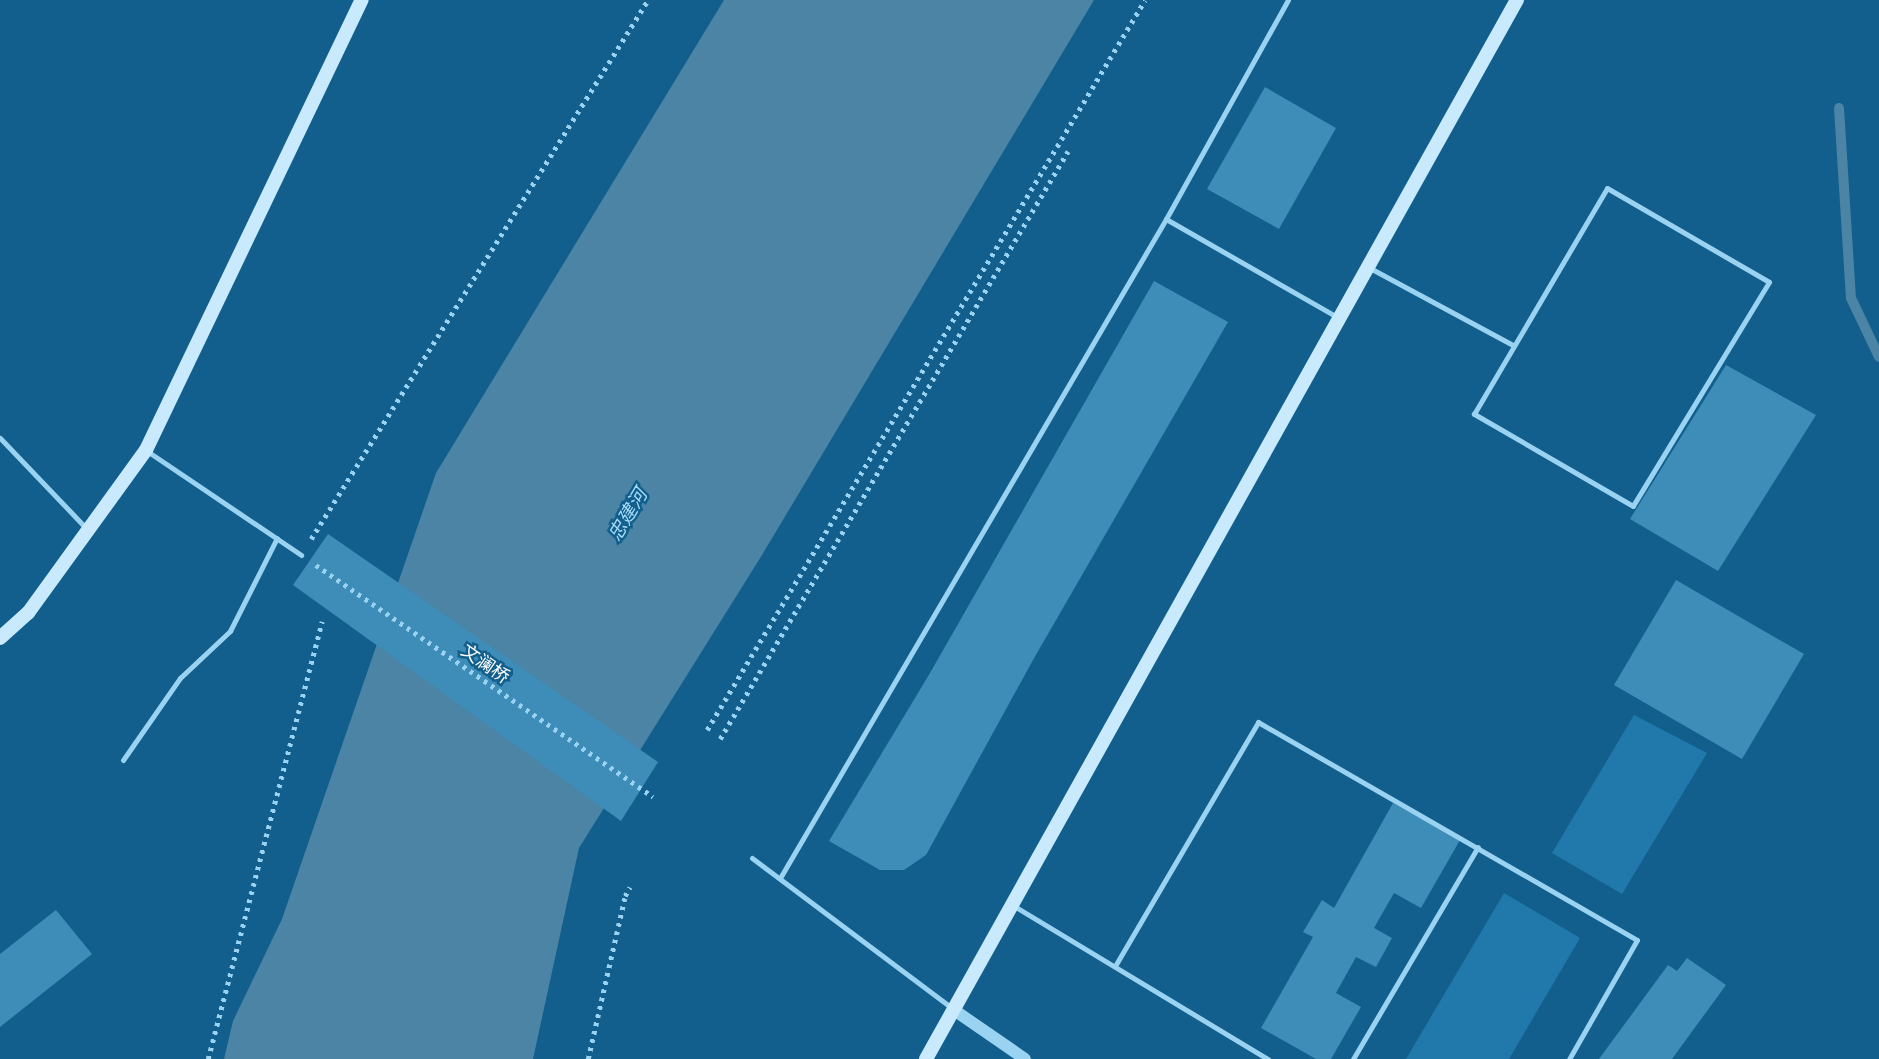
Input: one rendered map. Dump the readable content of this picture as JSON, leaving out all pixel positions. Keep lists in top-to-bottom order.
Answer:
{
  "streets": {
    "path": ["文澜桥"]
  },
  "water": ["忠建河"]
}
